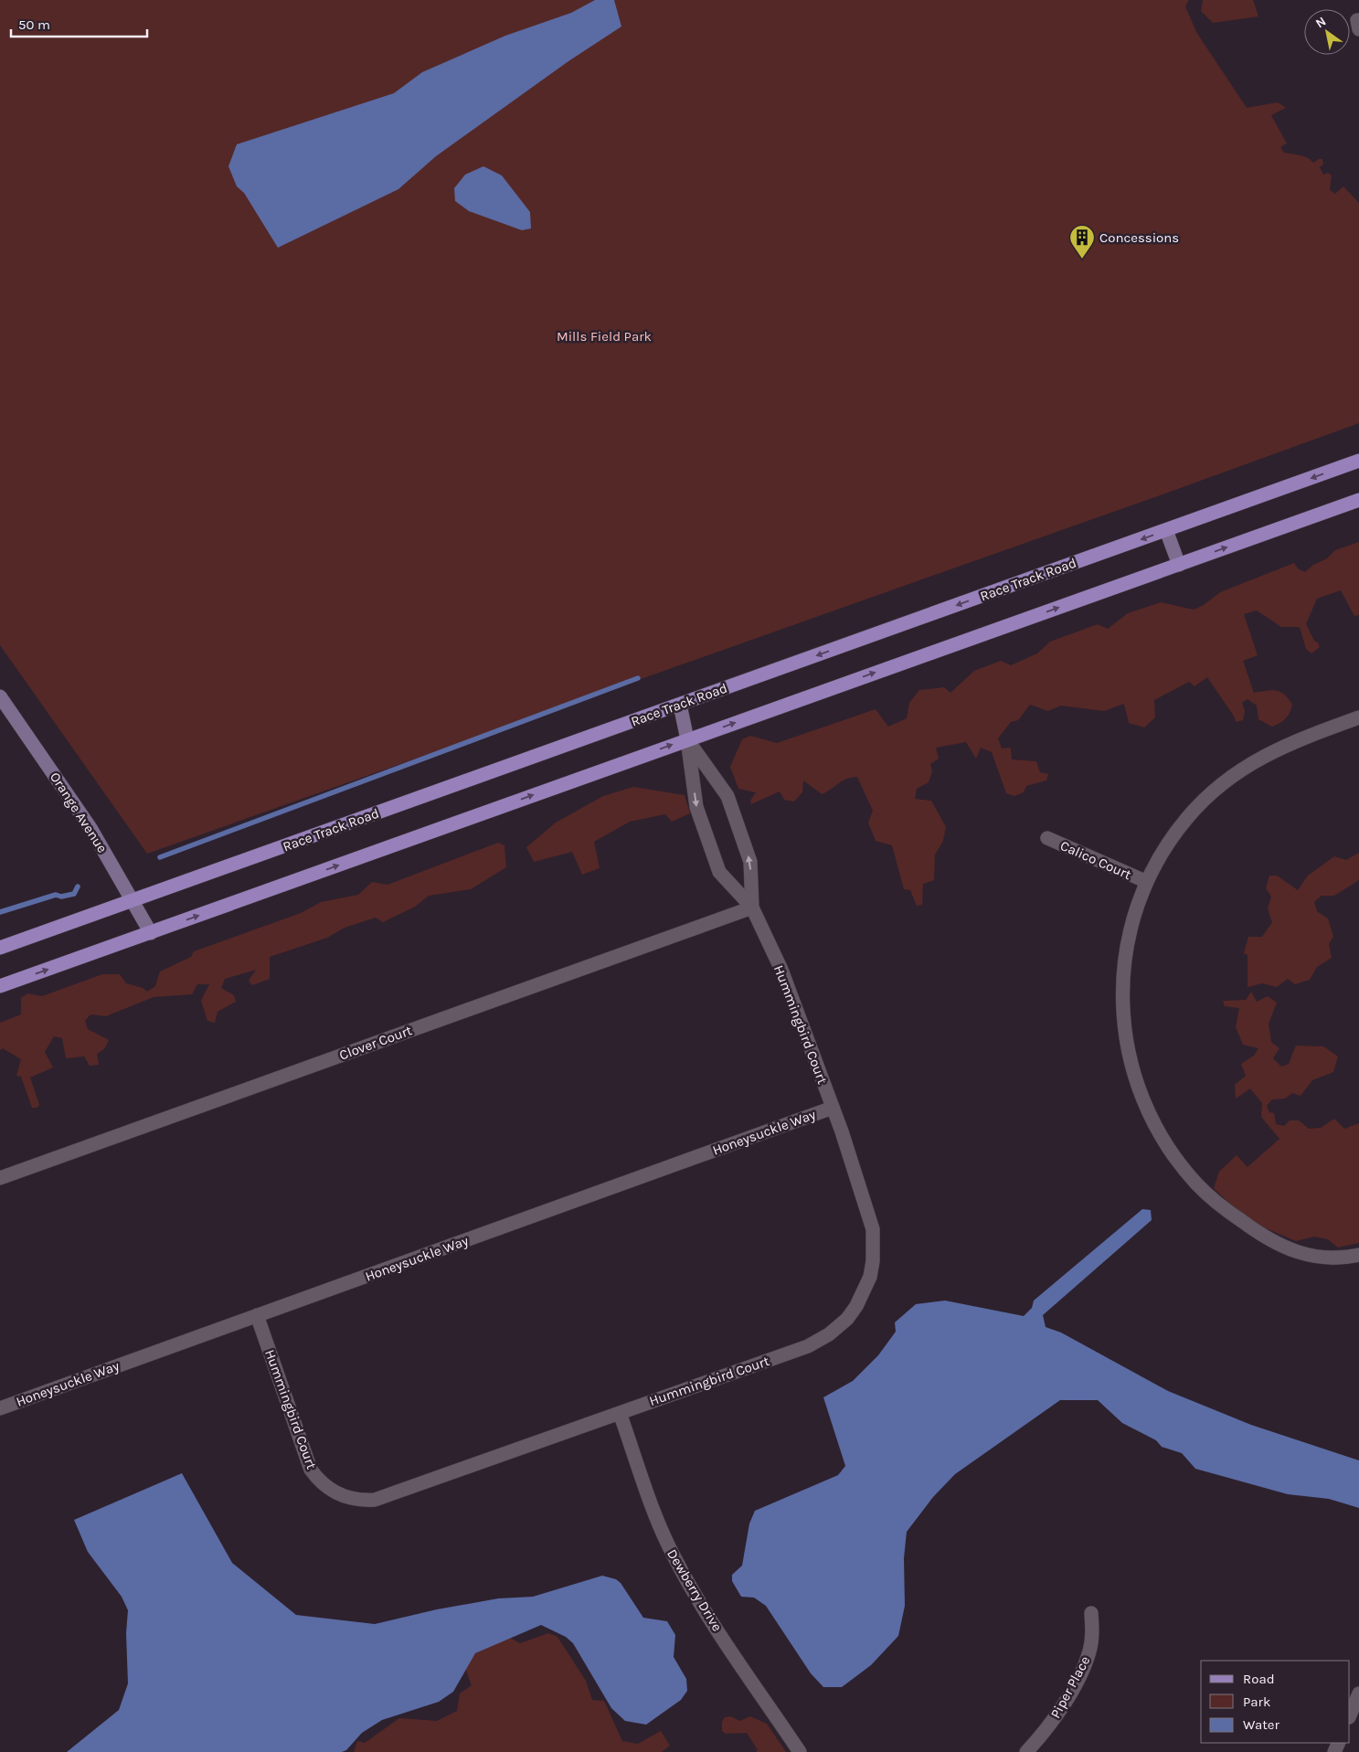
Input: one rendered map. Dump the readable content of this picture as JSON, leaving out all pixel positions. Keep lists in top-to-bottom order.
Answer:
{
  "streets": {
    "main road": ["Race Track Road"],
    "street": [
      "Orange Avenue",
      "Calico Court",
      "Hummingbird Court",
      "Clover Court",
      "Honeysuckle Way",
      "Dewberry Drive",
      "Piper Place"
    ]
  },
  "crossings": [
    ["Race Track Road", "Orange Avenue"],
    ["Hummingbird Court", "Clover Court"],
    ["Hummingbird Court", "Honeysuckle Way"],
    ["Hummingbird Court", "Dewberry Drive"]
  ],
  "parks": ["Mills Field Park"],
  "places": {
    "building": ["Concessions"]
  },
  "legend": ["Road", "Park", "Water"],
  "scale_bar": "50 m",
  "north": "top left"
}
